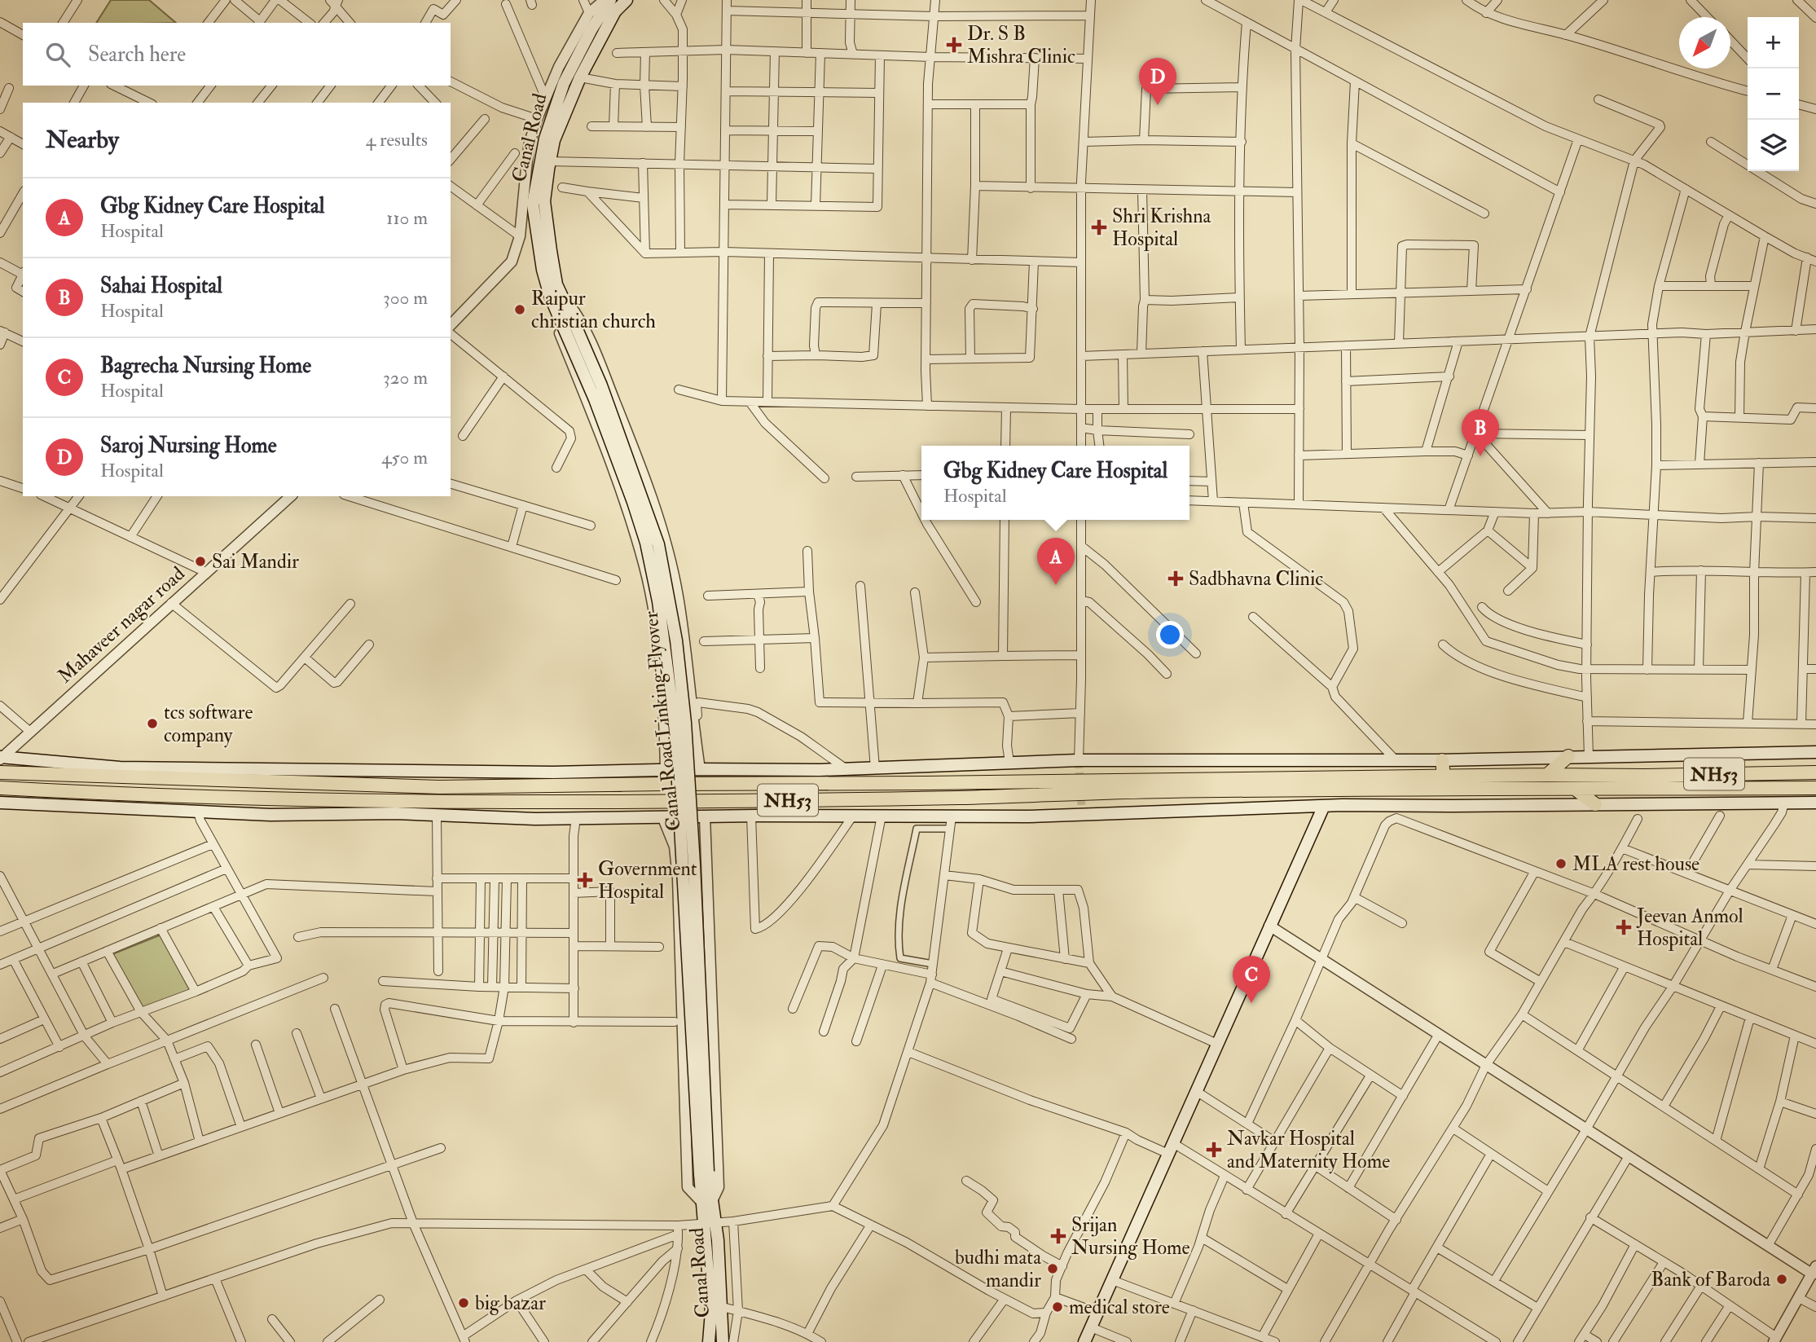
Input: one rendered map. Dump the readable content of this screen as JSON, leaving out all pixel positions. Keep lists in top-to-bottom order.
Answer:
{
  "streets": {
    "highway": ["NH53"],
    "main road": ["Canal Road", "Canal Road Linking Flyover"],
    "street": ["Mahaveer nagar road"]
  },
  "crossings": [
    ["Canal Road", "Canal Road Linking Flyover"]
  ],
  "places": {
    "health": [
      "Dr. S B Mishra Clinic",
      "Shri Krishna Hospital",
      "Sadbhavna Clinic",
      "Government Hospital",
      "Jeevan Anmol Hospital",
      "Navkar Hospital and Maternity Home",
      "Srijan Nursing Home"
    ],
    "other": [
      "Raipur christian church",
      "Sai Mandir",
      "tcs software company",
      "MLA rest house",
      "budhi mata mandir",
      "Bank of Baroda",
      "big bazar",
      "medical store"
    ]
  },
  "north": "bottom left",
  "page": {
    "map_buttons": ["+", "−"],
    "search": "Search here",
    "pins": [
      "D",
      "B",
      "A",
      "C"
    ],
    "heading": ["Nearby", "4 results"],
    "list": [
      {
        "mark": "A",
        "name": "Gbg Kidney Care Hospital",
        "note": "Hospital",
        "value": "110 m"
      },
      {
        "mark": "B",
        "name": "Sahai Hospital",
        "note": "Hospital",
        "value": "300 m"
      },
      {
        "mark": "C",
        "name": "Bagrecha Nursing Home",
        "note": "Hospital",
        "value": "320 m"
      },
      {
        "mark": "D",
        "name": "Saroj Nursing Home",
        "note": "Hospital",
        "value": "450 m"
      }
    ],
    "popup": ["Gbg Kidney Care Hospital", "Hospital"]
  }
}
